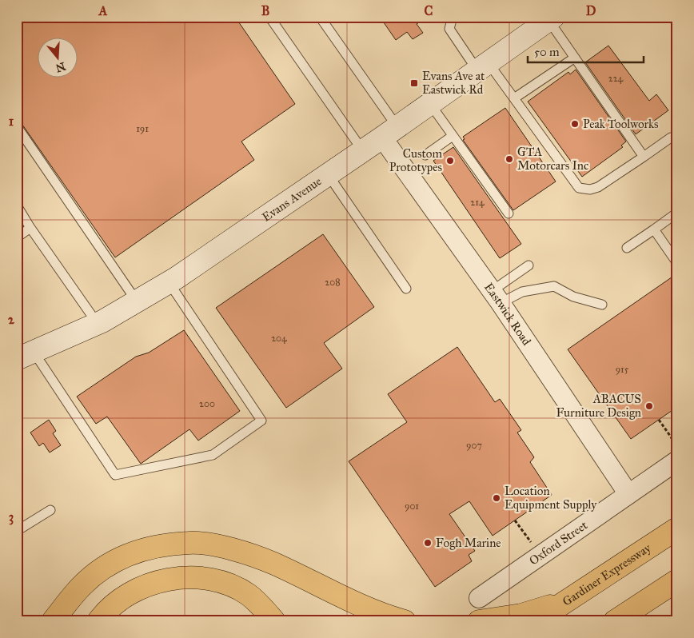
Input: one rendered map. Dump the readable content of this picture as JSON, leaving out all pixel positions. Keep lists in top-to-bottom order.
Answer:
{
  "streets": {
    "highway": ["Gardiner Expressway"],
    "main road": ["Evans Avenue"],
    "street": ["Eastwick Road", "Oxford Street"]
  },
  "crossings": [
    ["Evans Avenue", "Eastwick Road"],
    ["Eastwick Road", "Oxford Street"]
  ],
  "places": {
    "transit": ["Evans Ave at Eastwick Rd"],
    "other": [
      "Peak Toolworks",
      "GTA Motorcars Inc",
      "Custom Prototypes",
      "ABACUS Furniture Design",
      "Location Equipment Supply",
      "Fogh Marine"
    ]
  },
  "house_numbers": [
    "224",
    "191",
    "214",
    "208",
    "204",
    "915",
    "200",
    "907",
    "901"
  ],
  "scale_bar": "50 m",
  "north": "bottom",
  "grid": {
    "columns": [
      "A",
      "B",
      "C",
      "D"
    ],
    "rows": ["1", "2", "3"]
  }
}
